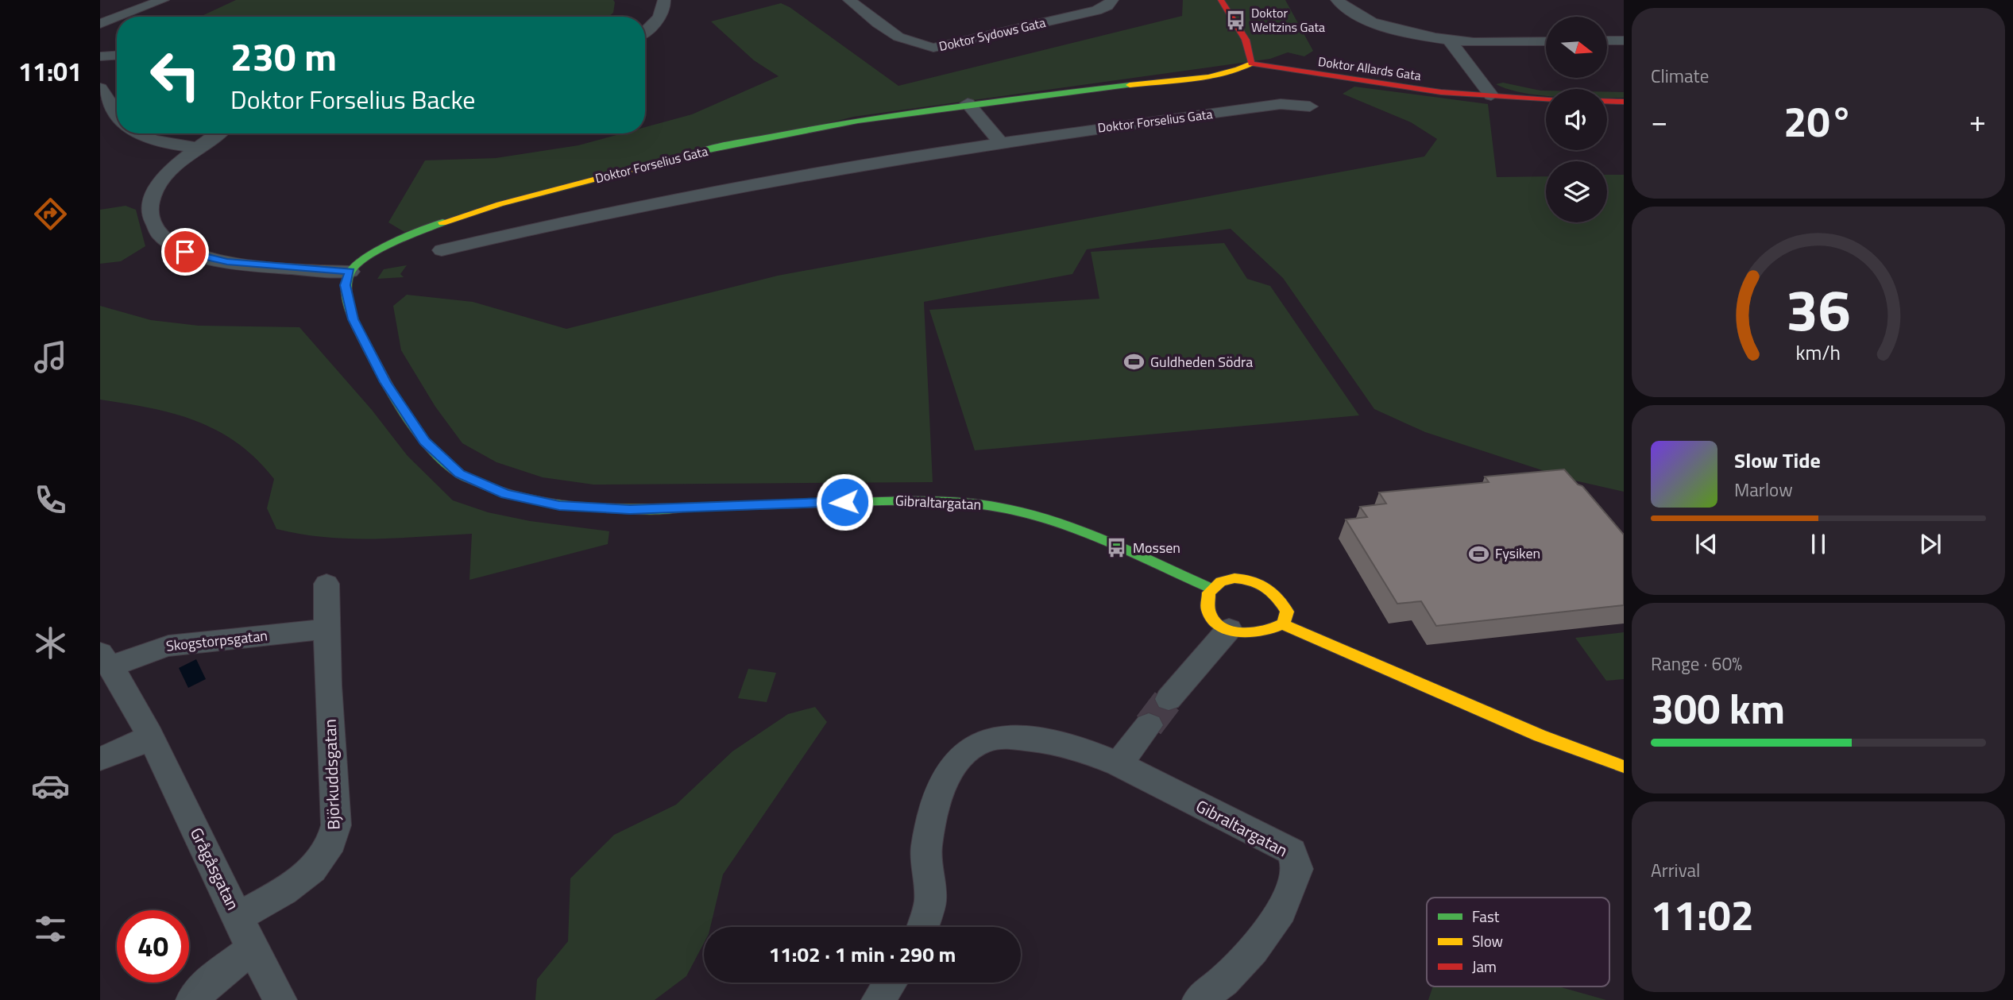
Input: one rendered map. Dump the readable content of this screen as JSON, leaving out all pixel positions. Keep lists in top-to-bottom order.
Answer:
{
  "streets": {
    "street": [
      "Doktor Sydows Gata",
      "Doktor Allards Gata",
      "Doktor Forselius Gata",
      "Gibraltargatan",
      "Skogstorpsgatan",
      "Björkuddsgatan",
      "Grågåsgatan"
    ]
  },
  "crossings": [
    ["Doktor Allards Gata", "Doktor Forselius Gata"],
    ["Doktor Forselius Gata", "Gibraltargatan"],
    ["Skogstorpsgatan", "Björkuddsgatan"],
    ["Skogstorpsgatan", "Grågåsgatan"],
    ["Björkuddsgatan", "Grågåsgatan"]
  ],
  "places": {
    "bus stop": ["Doktor Weltzins Gata", "Mossen"],
    "sports": ["Guldheden Södra", "Fysiken"]
  },
  "legend": ["Fast", "Slow", "Jam"],
  "north": "right",
  "page": {
    "tabs": "11:01",
    "tile": [
      "Climate",
      ["Range · 60%", "300 km"],
      ["Arrival", "11:02"]
    ],
    "turn": ["230 m", "Doktor Forselius Backe"],
    "heat": ["−", "20°", "+"],
    "song": ["Slow Tide", "Marlow"],
    "limit": "40",
    "trip": "11:02 · 1 min · 290 m",
    "gauge": ["36", "km/h"]
  }
}
